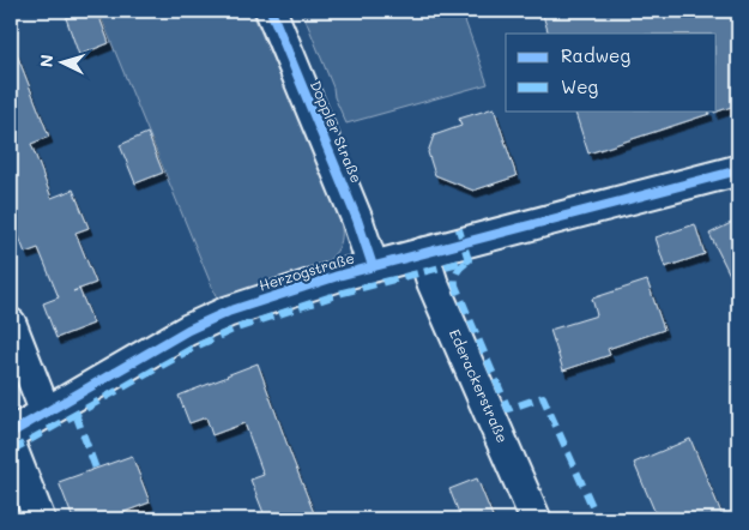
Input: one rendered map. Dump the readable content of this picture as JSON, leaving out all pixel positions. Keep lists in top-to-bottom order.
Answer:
{
  "streets": {
    "street": ["Doppler Straße", "Herzogstraße", "Ederackerstraße"]
  },
  "crossings": [
    ["Doppler Straße", "Herzogstraße"],
    ["Herzogstraße", "Ederackerstraße"]
  ],
  "legend": ["Radweg", "Weg"],
  "north": "left"
}
